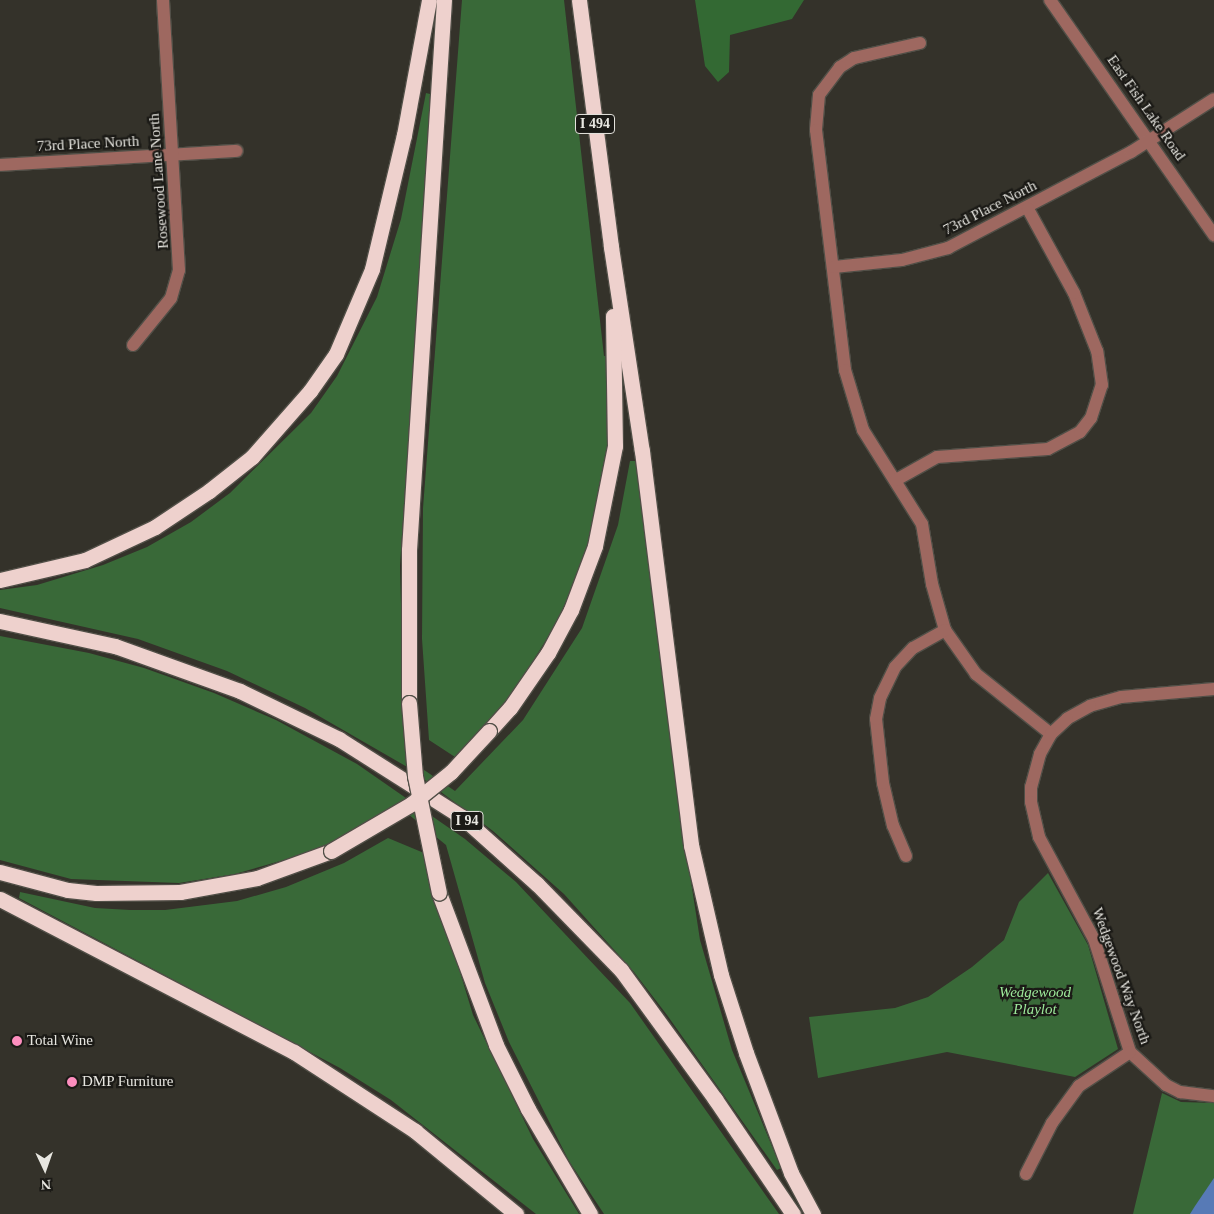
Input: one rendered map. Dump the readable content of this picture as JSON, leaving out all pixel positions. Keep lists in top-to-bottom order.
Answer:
{
  "streets": {
    "highway": ["I 494", "I 94"],
    "street": [
      "East Fish Lake Road",
      "73rd Place North",
      "Rosewood Lane North",
      "Wedgewood Way North"
    ]
  },
  "crossings": [
    ["East Fish Lake Road", "73rd Place North"],
    ["73rd Place North", "Rosewood Lane North"]
  ],
  "parks": ["Wedgewood Playlot"],
  "places": ["Total Wine", "DMP Furniture"],
  "north": "bottom"
}
